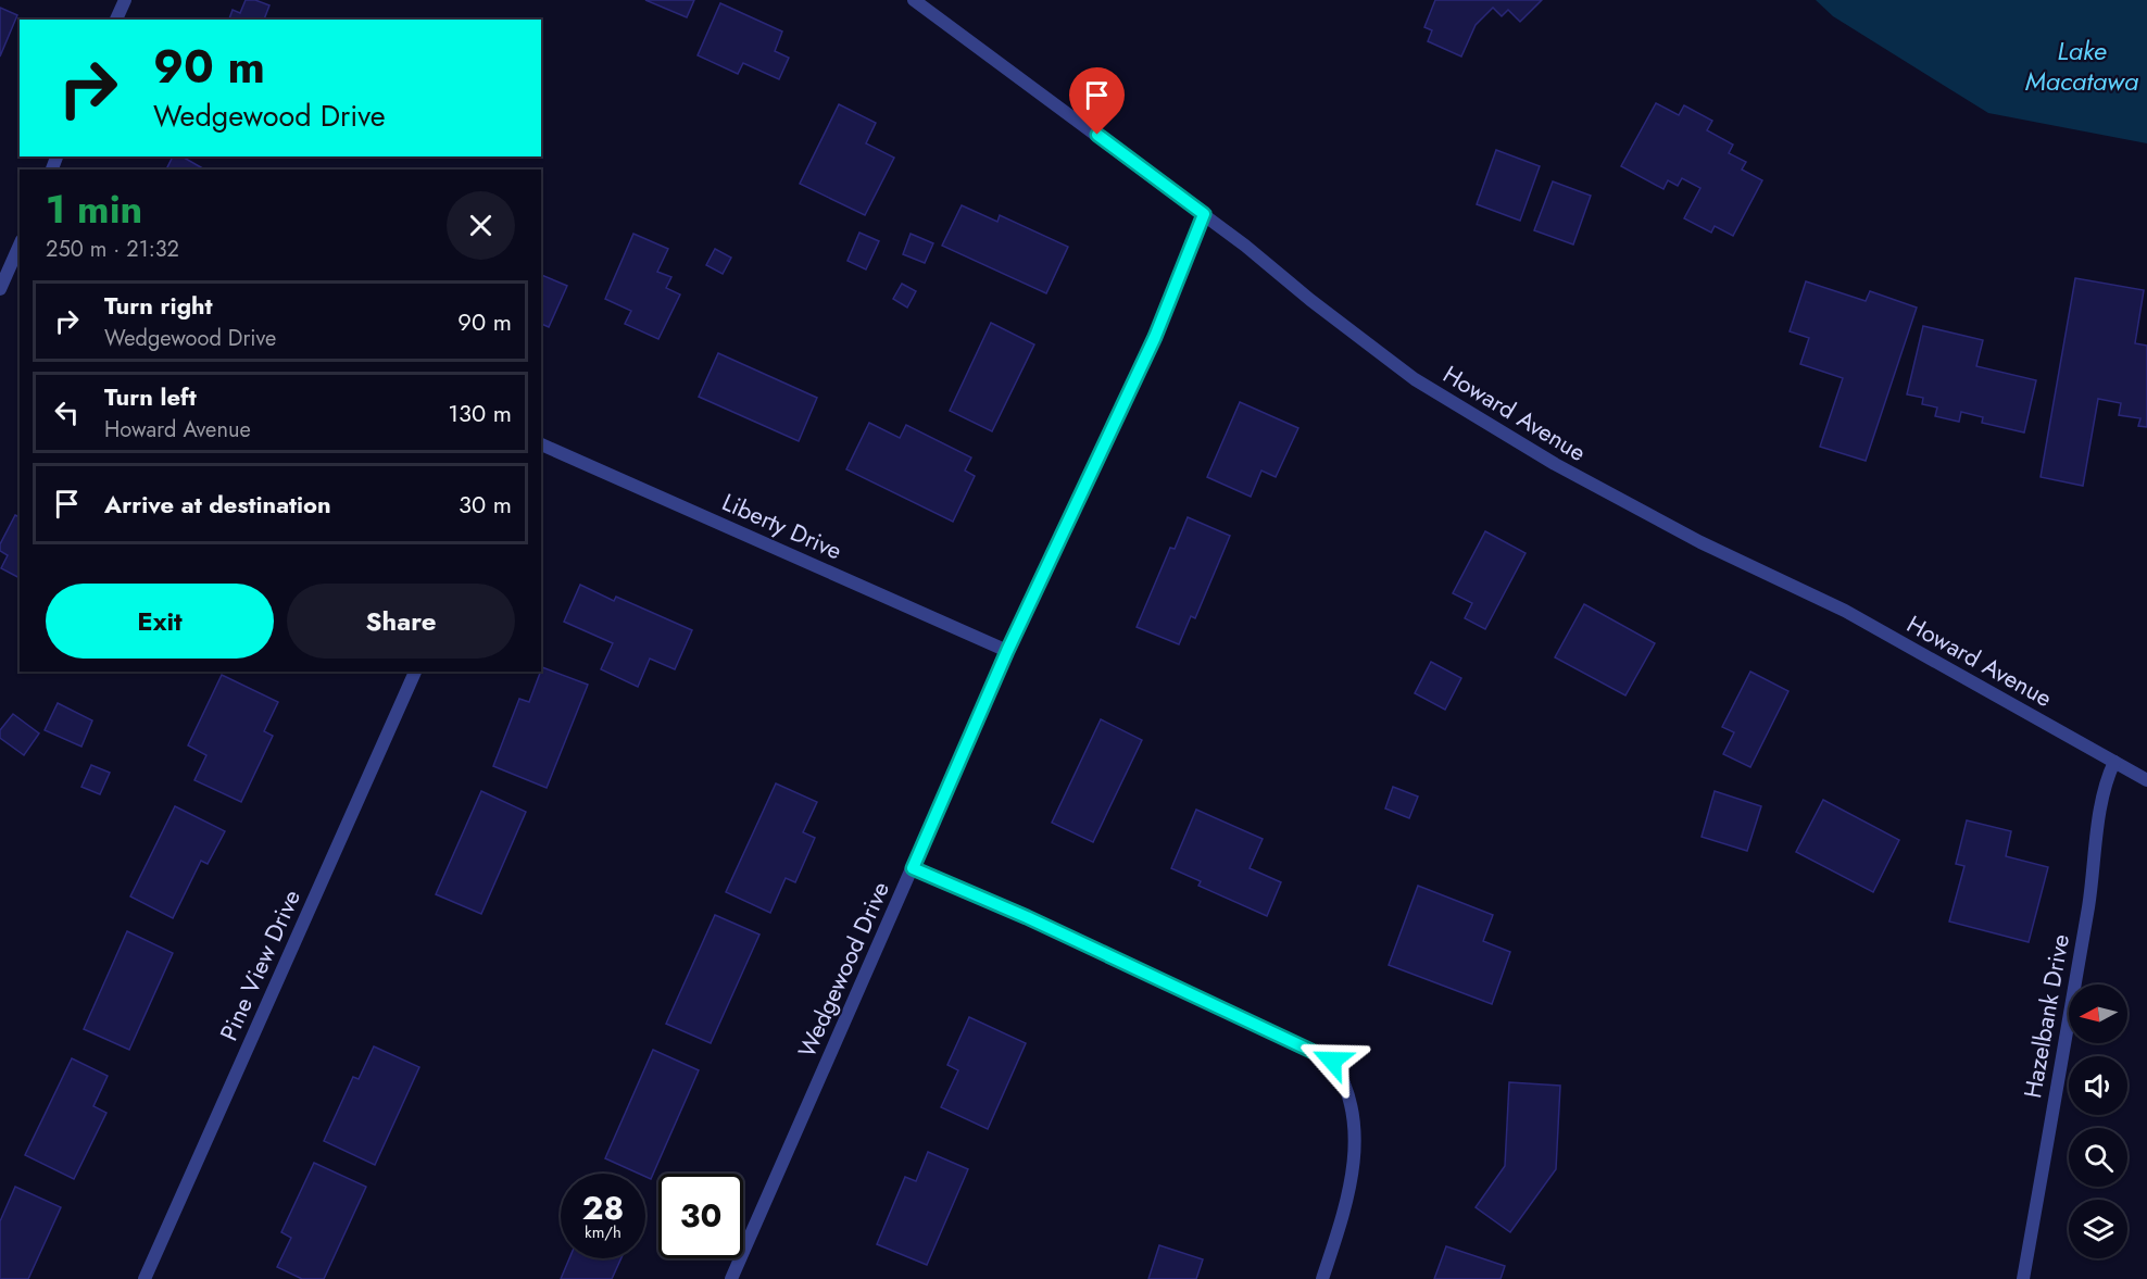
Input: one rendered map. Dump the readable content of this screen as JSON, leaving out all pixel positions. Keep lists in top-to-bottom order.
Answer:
{
  "streets": {
    "street": [
      "Howard Avenue",
      "Liberty Drive",
      "Pine View Drive",
      "Wedgewood Drive",
      "Hazelbank Drive"
    ]
  },
  "crossings": [
    ["Howard Avenue", "Wedgewood Drive"],
    ["Howard Avenue", "Hazelbank Drive"],
    ["Liberty Drive", "Wedgewood Drive"]
  ],
  "water": ["Lake Macatawa"],
  "north": "left",
  "page": {
    "turn": ["90 m", "Wedgewood Drive"],
    "heading": ["1 min", "250 m · 21:32"],
    "list": [
      {
        "name": "Turn right",
        "note": "Wedgewood Drive",
        "value": "90 m"
      },
      {
        "name": "Turn left",
        "note": "Howard Avenue",
        "value": "130 m"
      },
      {
        "name": "Arrive at destination",
        "value": "30 m"
      }
    ],
    "buttons": ["Exit", "Share"],
    "speed": "28 km/h",
    "limit": "30"
  }
}
